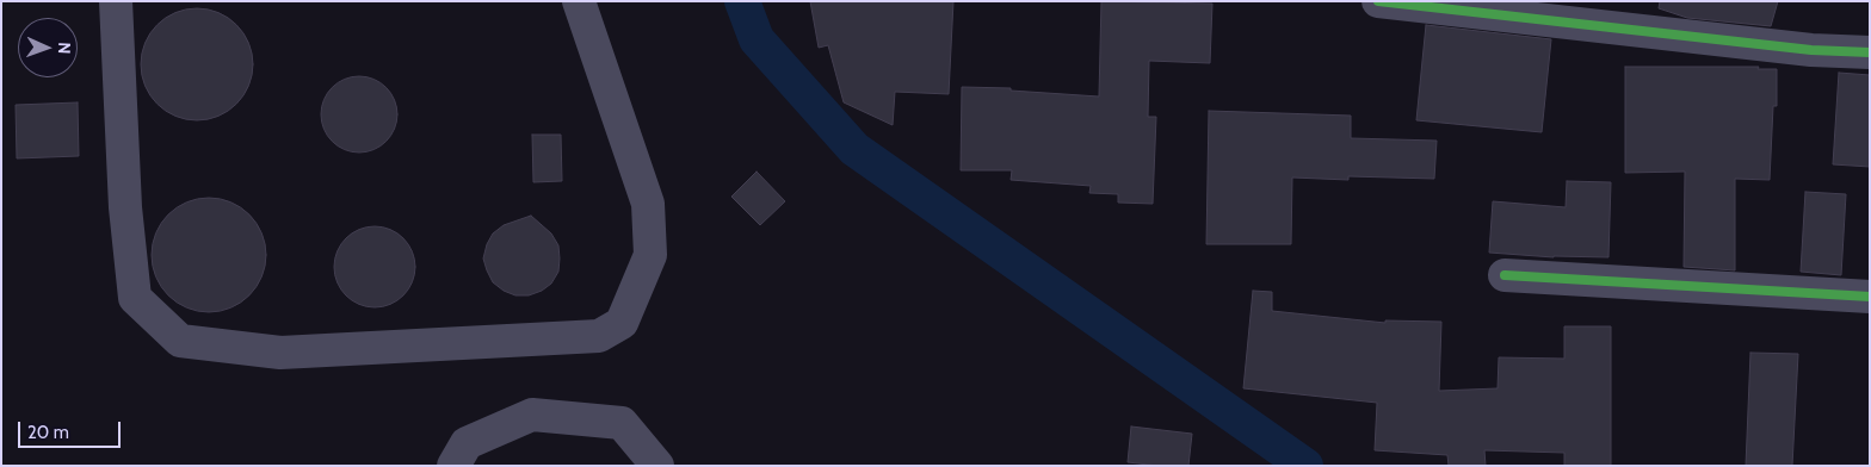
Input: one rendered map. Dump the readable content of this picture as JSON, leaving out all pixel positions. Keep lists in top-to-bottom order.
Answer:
{
  "scale_bar": "20 m",
  "north": "right"
}
